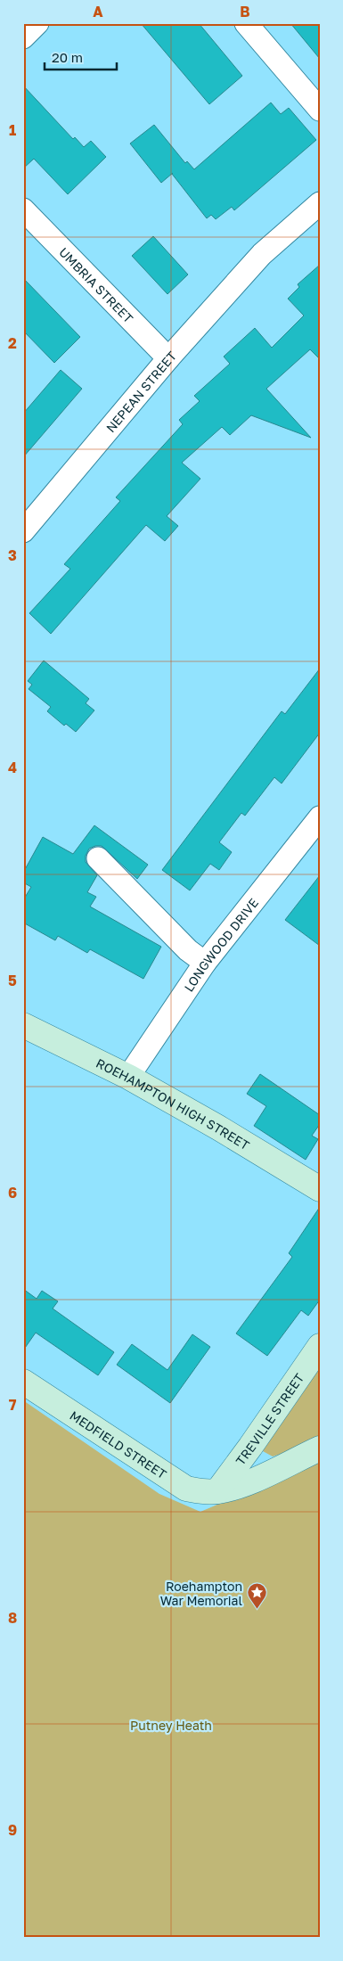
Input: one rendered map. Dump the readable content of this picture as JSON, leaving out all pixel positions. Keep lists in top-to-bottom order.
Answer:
{
  "streets": {
    "street": [
      "UMBRIA STREET",
      "NEPEAN STREET",
      "LONGWOOD DRIVE",
      "ROEHAMPTON HIGH STREET",
      "TREVILLE STREET",
      "MEDFIELD STREET"
    ]
  },
  "crossings": [
    ["UMBRIA STREET", "NEPEAN STREET"],
    ["LONGWOOD DRIVE", "ROEHAMPTON HIGH STREET"],
    ["TREVILLE STREET", "MEDFIELD STREET"]
  ],
  "parks": ["Putney Heath"],
  "places": {
    "place": ["Roehampton War Memorial"]
  },
  "scale_bar": "20 m",
  "grid": {
    "columns": ["A", "B"],
    "rows": [
      "1",
      "2",
      "3",
      "4",
      "5",
      "6",
      "7",
      "8",
      "9"
    ]
  }
}
